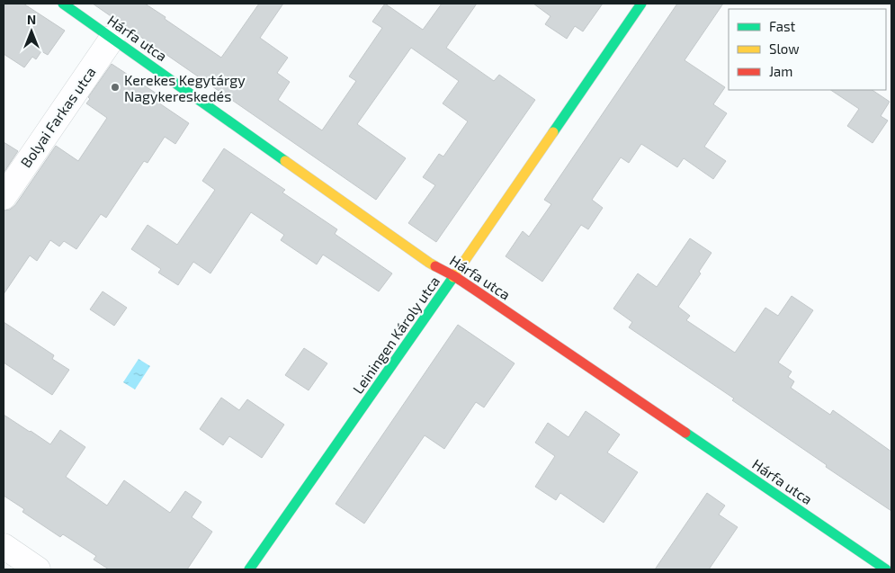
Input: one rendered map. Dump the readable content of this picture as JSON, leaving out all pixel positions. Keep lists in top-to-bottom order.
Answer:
{
  "streets": {
    "street": ["Hárfa utca", "Bolyai Farkas utca", "Leiningen Károly utca"]
  },
  "crossings": [
    ["Hárfa utca", "Bolyai Farkas utca"],
    ["Hárfa utca", "Leiningen Károly utca"]
  ],
  "places": ["Kerekes Kegytárgy Nagykereskedés"],
  "legend": ["Fast", "Slow", "Jam"],
  "north": "top"
}
